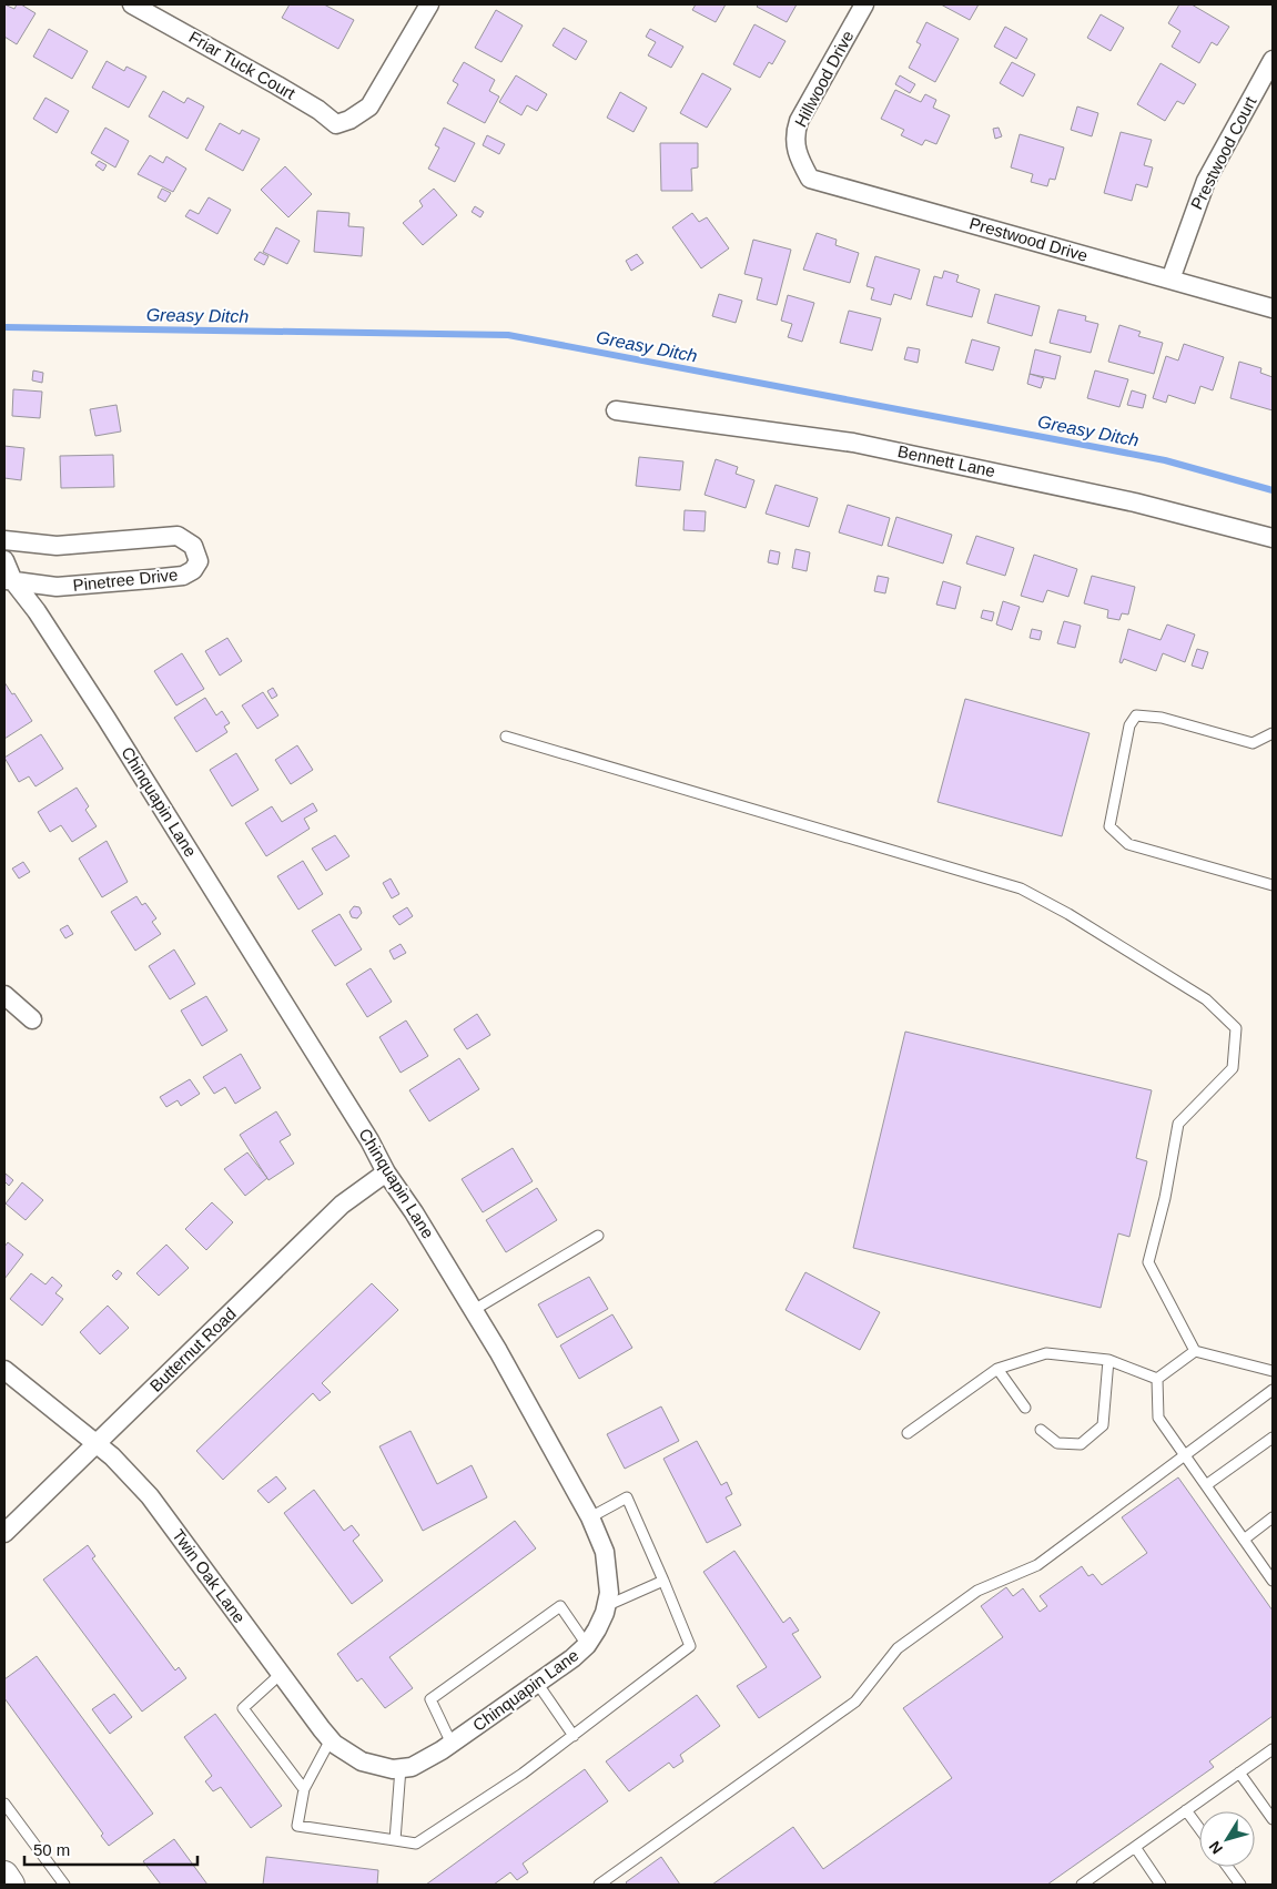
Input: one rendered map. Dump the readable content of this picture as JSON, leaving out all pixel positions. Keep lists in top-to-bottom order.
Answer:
{
  "streets": {
    "street": [
      "Friar Tuck Court",
      "Hillwood Drive",
      "Prestwood Court",
      "Prestwood Drive",
      "Bennett Lane",
      "Pinetree Drive",
      "Chinquapin Lane",
      "Butternut Road",
      "Twin Oak Lane"
    ]
  },
  "crossings": [
    ["Hillwood Drive", "Prestwood Drive"],
    ["Prestwood Court", "Prestwood Drive"],
    ["Pinetree Drive", "Chinquapin Lane"],
    ["Chinquapin Lane", "Butternut Road"],
    ["Chinquapin Lane", "Twin Oak Lane"],
    ["Butternut Road", "Twin Oak Lane"]
  ],
  "water": ["Greasy Ditch"],
  "scale_bar": "50 m",
  "north": "bottom left"
}
